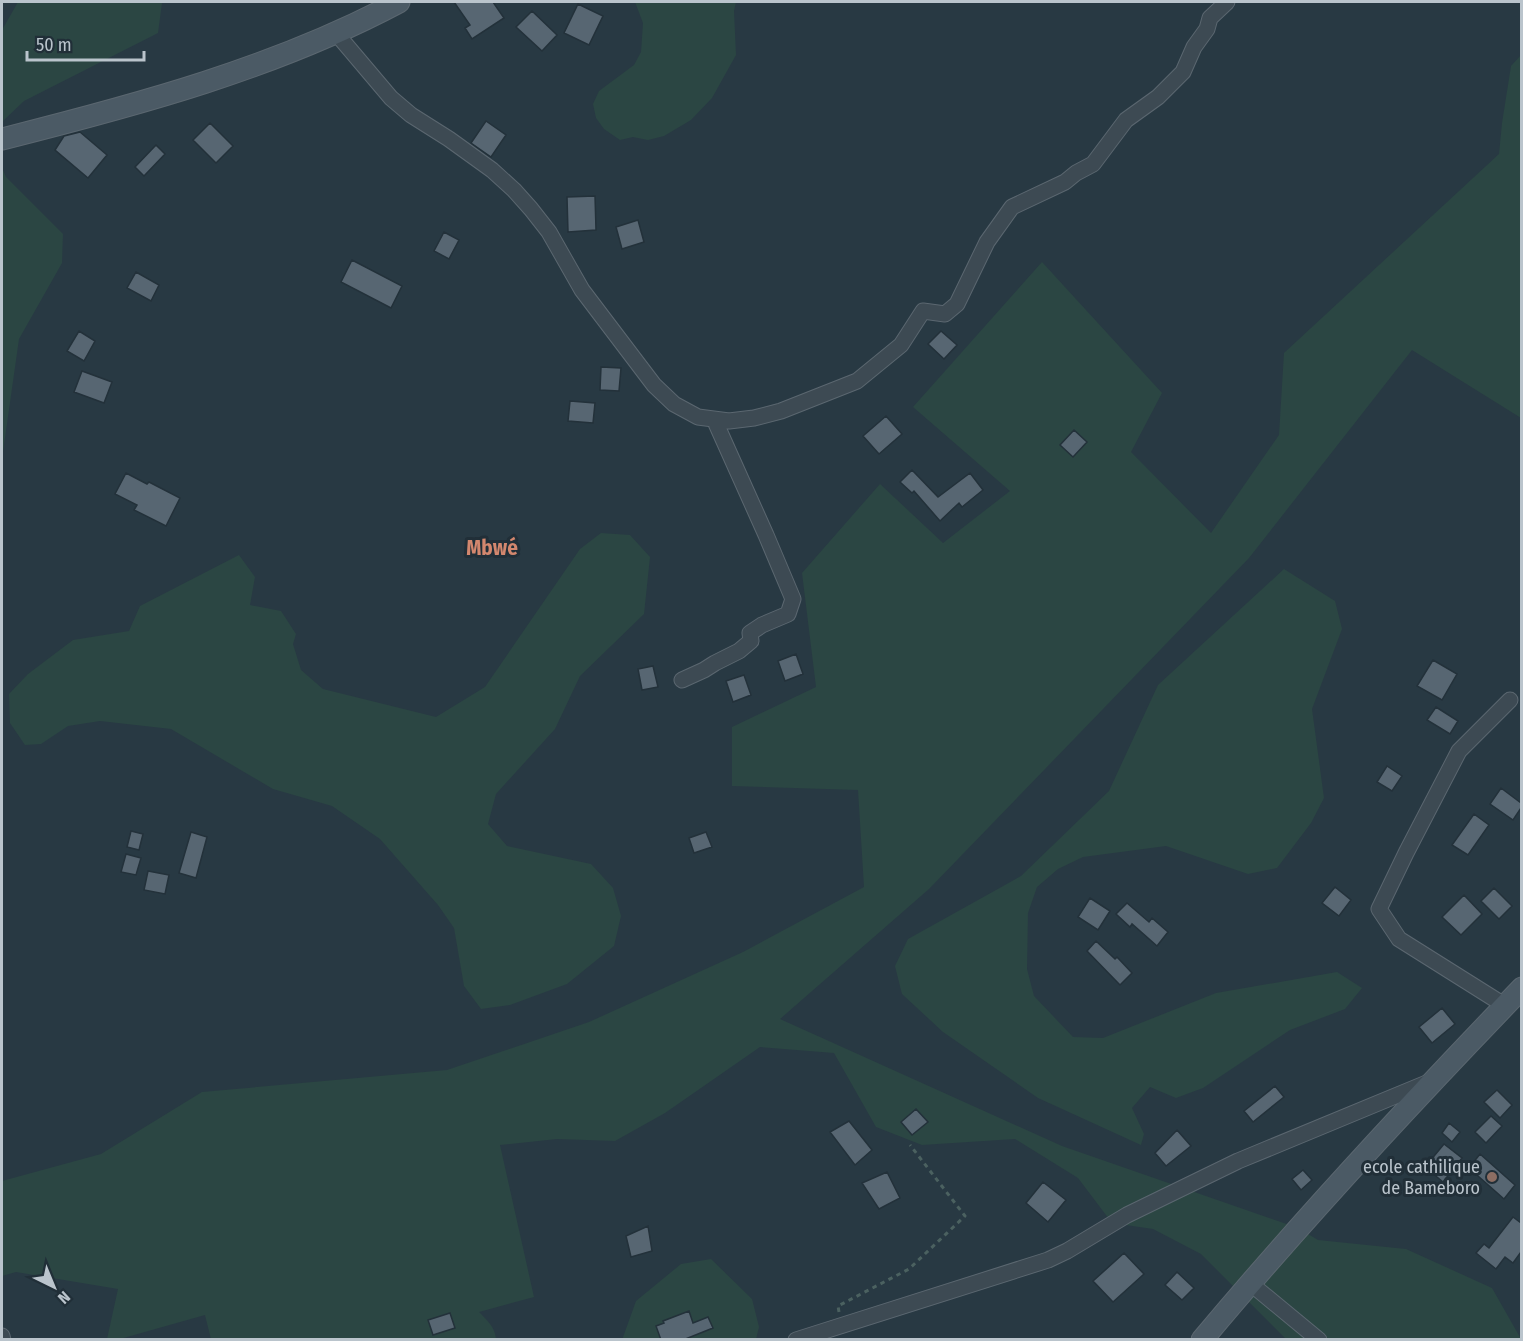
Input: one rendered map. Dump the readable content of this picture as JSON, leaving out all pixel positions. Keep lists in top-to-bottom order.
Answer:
{
  "districts": ["Mbwé"],
  "places": ["ecole cathilique de Bameboro"],
  "scale_bar": "50 m",
  "north": "bottom right"
}
